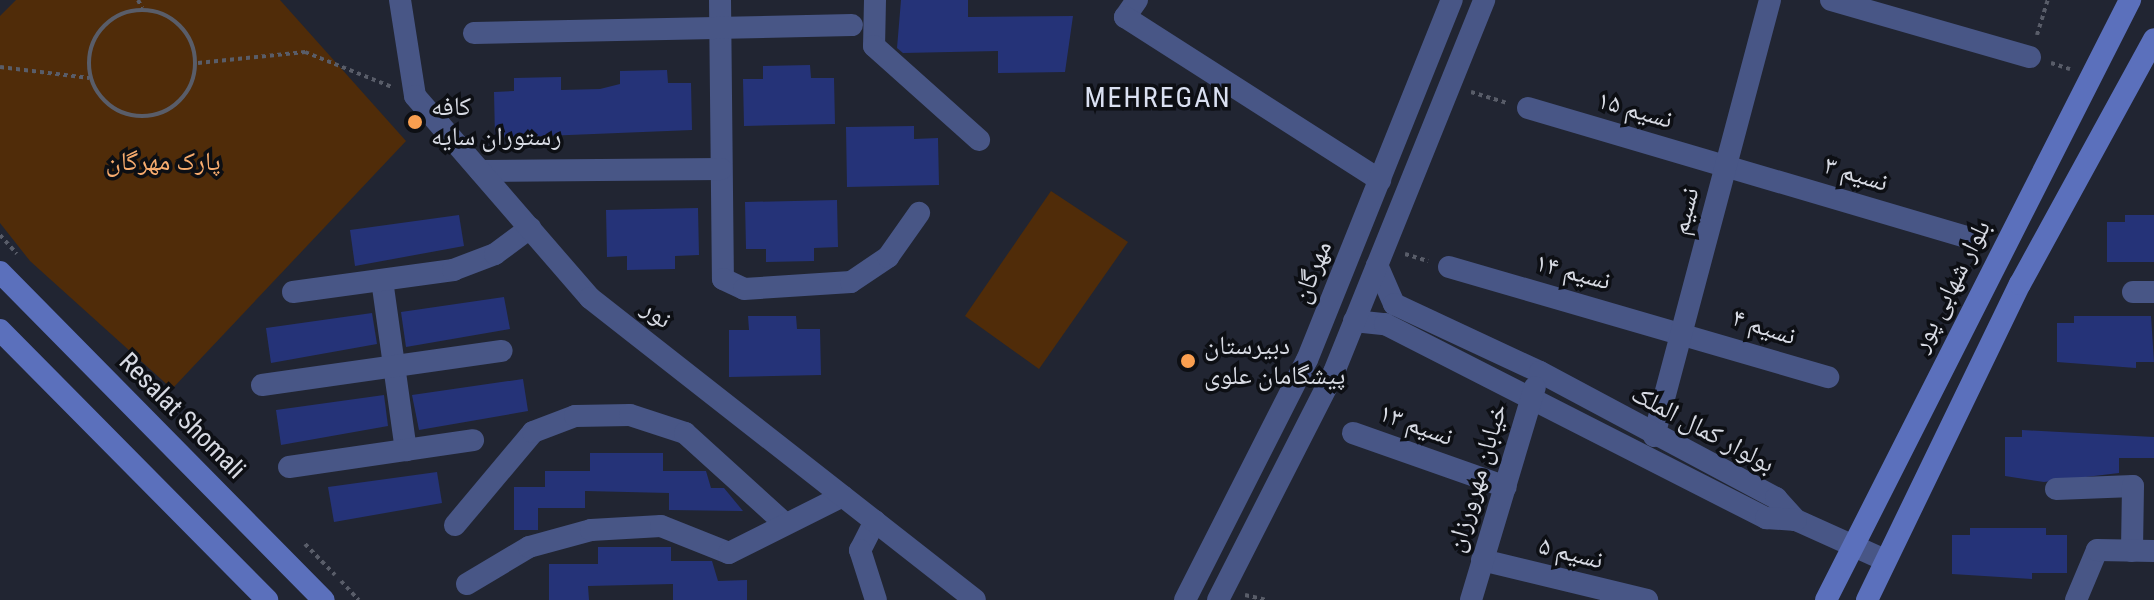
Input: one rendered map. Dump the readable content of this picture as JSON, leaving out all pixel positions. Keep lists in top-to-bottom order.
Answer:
{
  "streets": {
    "main road": ["بلوار شهابی پور", "Resalat Shomali"],
    "street": [
      "نسیم ۱۵",
      "نسیم ۳",
      "نسیم",
      "مهرگان",
      "نسیم ۱۴",
      "نور",
      "نسیم ۴",
      "نسیم ۱۳",
      "بولوار کمال الملک",
      "خیابان مهرورزان",
      "نسیم ۵"
    ]
  },
  "crossings": [
    ["نسیم ۱۵", "نسیم ۳"],
    ["نسیم ۱۵", "نسیم"],
    ["نسیم ۳", "نسیم"],
    ["نسیم", "نسیم ۱۴"],
    ["نسیم", "نسیم ۴"],
    ["نسیم", "بولوار کمال الملک"],
    ["نسیم ۱۴", "نسیم ۴"],
    ["نسیم ۱۳", "خیابان مهرورزان"],
    ["بولوار کمال الملک", "خیابان مهرورزان"],
    ["خیابان مهرورزان", "نسیم ۵"]
  ],
  "districts": ["MEHREGAN"],
  "parks": ["پارک مهرگان"],
  "places": ["کافه رستوران سایه", "دبیرستان پیشگامان علوی"]
}
